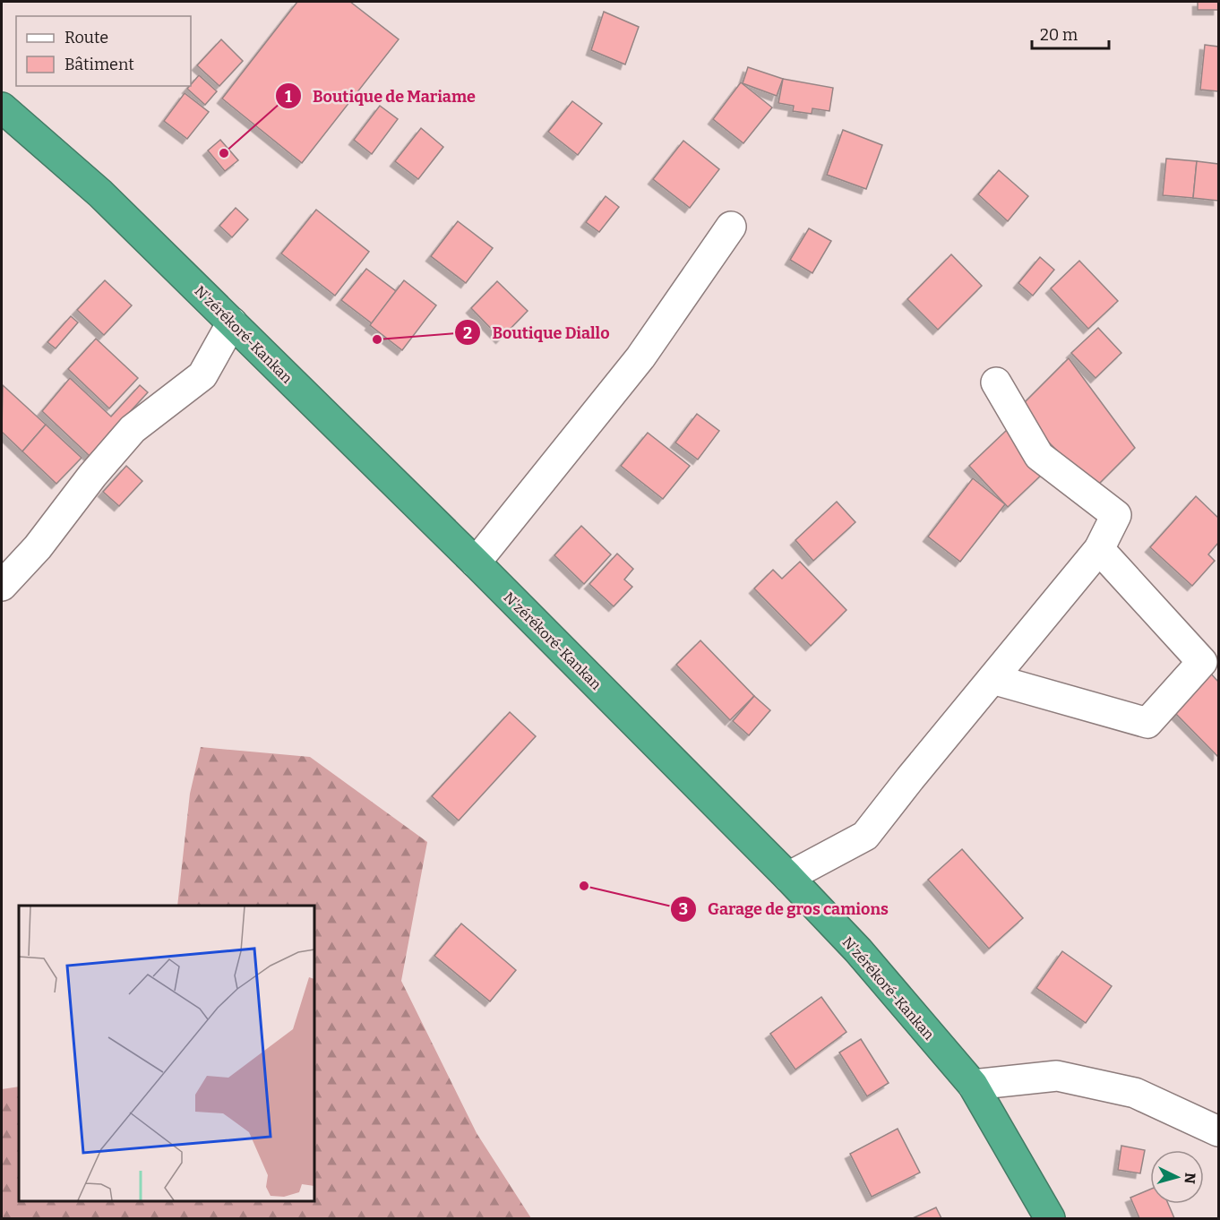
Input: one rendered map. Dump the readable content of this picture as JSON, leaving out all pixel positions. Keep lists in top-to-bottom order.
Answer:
{
  "streets": {
    "highway": ["N'zérékoré-Kankan"]
  },
  "places": ["Boutique de Mariame", "Boutique Diallo", "Garage de gros camions"],
  "legend": ["Route", "Bâtiment"],
  "scale_bar": "20 m",
  "north": "right"
}
